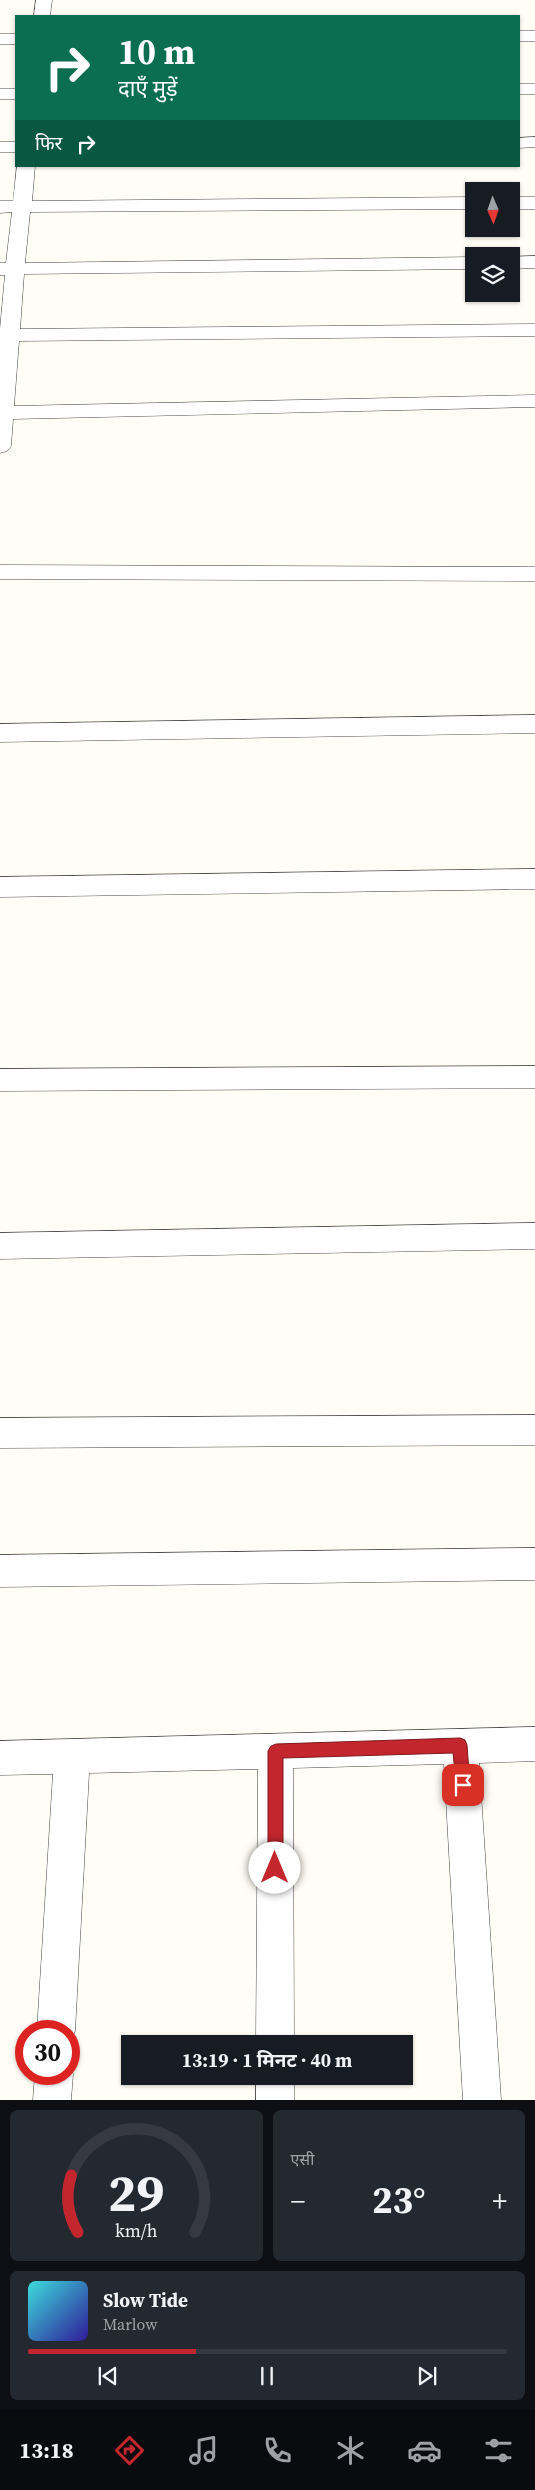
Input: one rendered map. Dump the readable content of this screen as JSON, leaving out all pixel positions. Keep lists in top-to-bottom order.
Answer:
{
  "north": "bottom",
  "page": {
    "turn": ["10 m", "दाएँ मुड़ें"],
    "then": "फिर",
    "limit": "30",
    "trip": "13:19 · 1 मिनट · 40 m",
    "tile": "एसी",
    "heat": ["−", "23°", "+"],
    "song": ["Slow Tide", "Marlow"],
    "tabs": "13:18",
    "gauge": ["29", "km/h"]
  }
}
